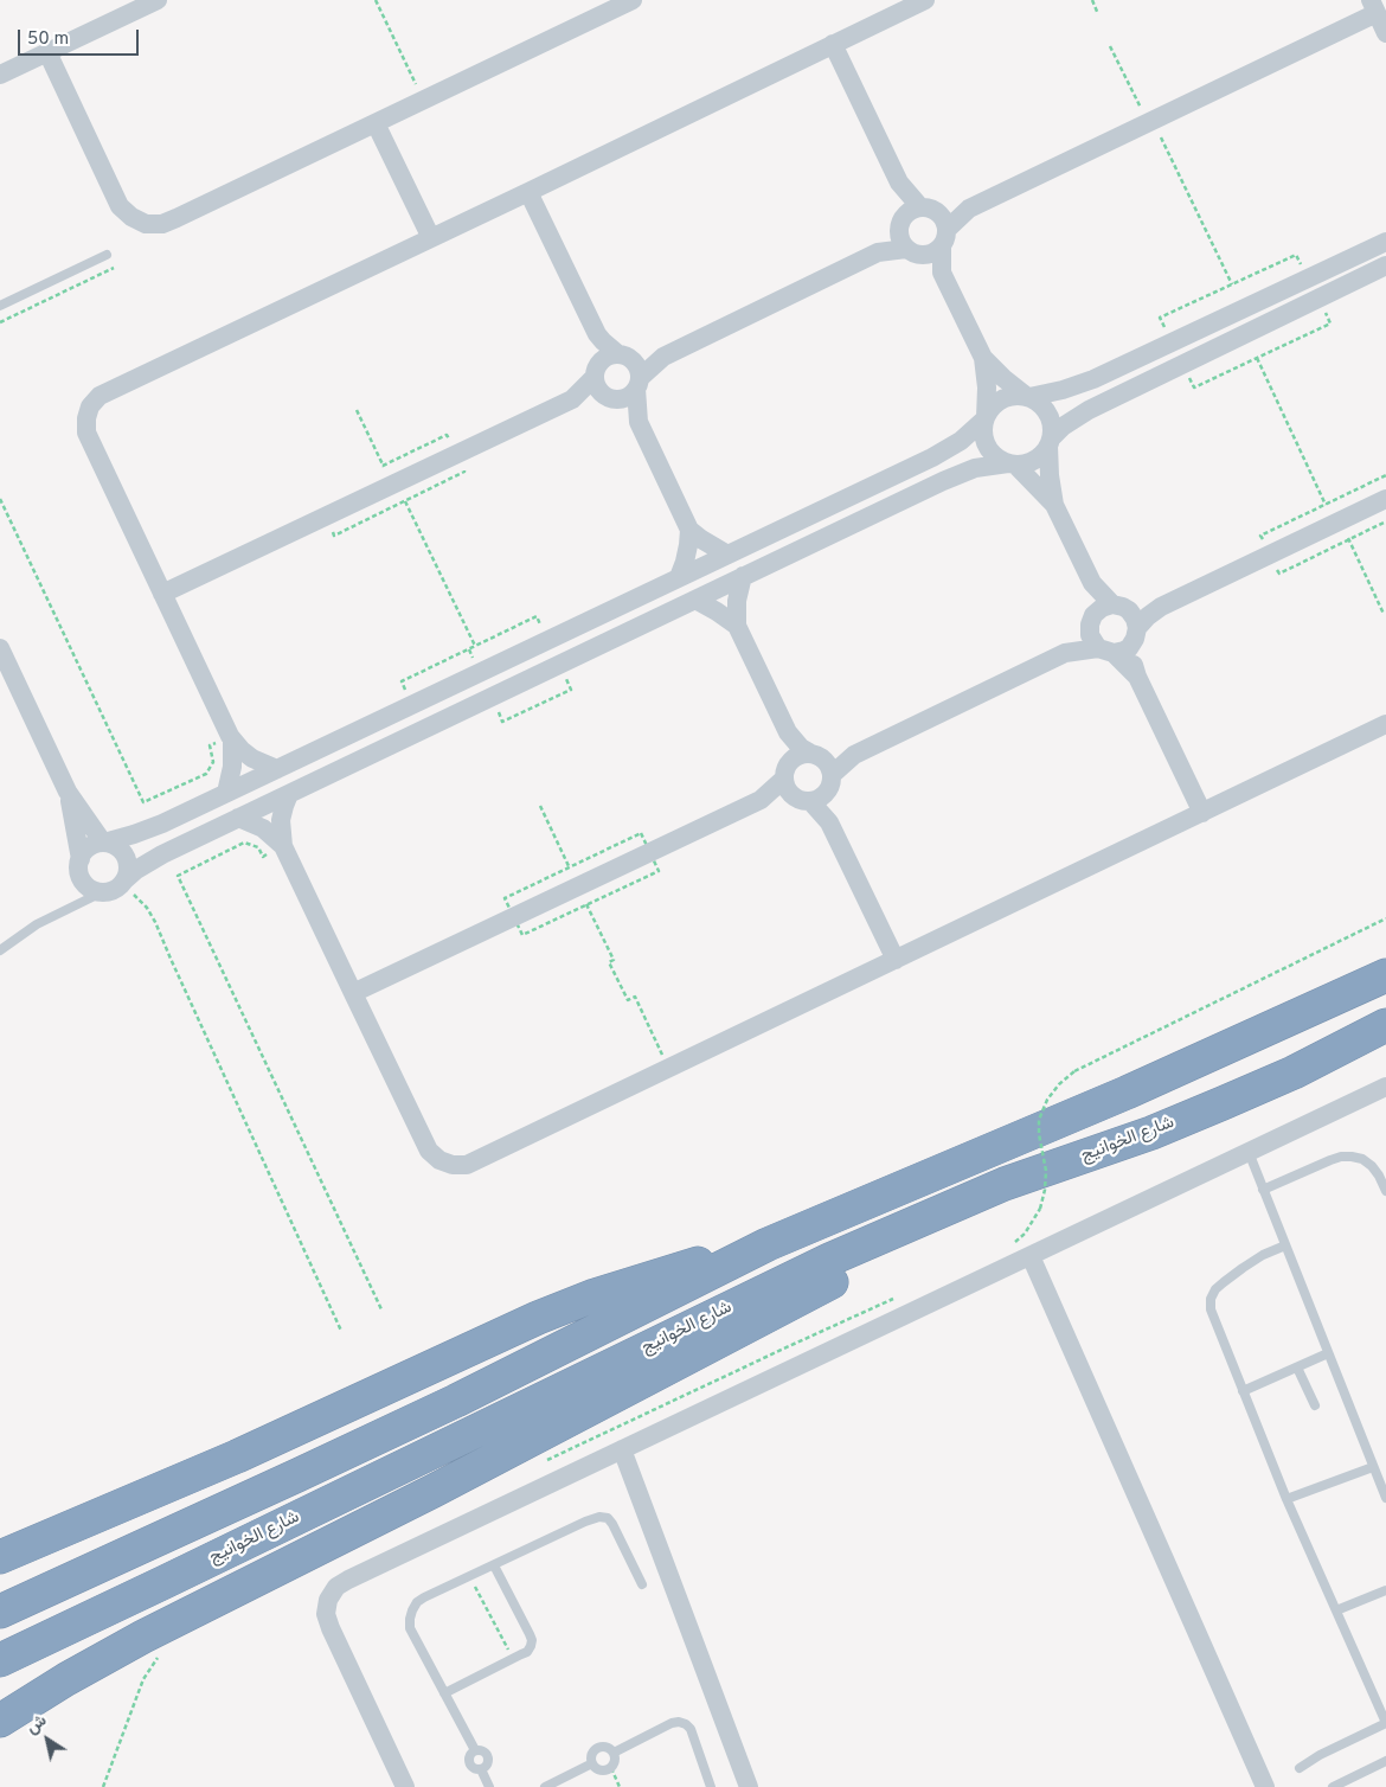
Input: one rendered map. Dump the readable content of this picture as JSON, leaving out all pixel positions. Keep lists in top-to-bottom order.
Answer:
{
  "streets": {
    "highway": ["شارع الخوانيج"]
  },
  "scale_bar": "50 m",
  "north": "top left"
}
